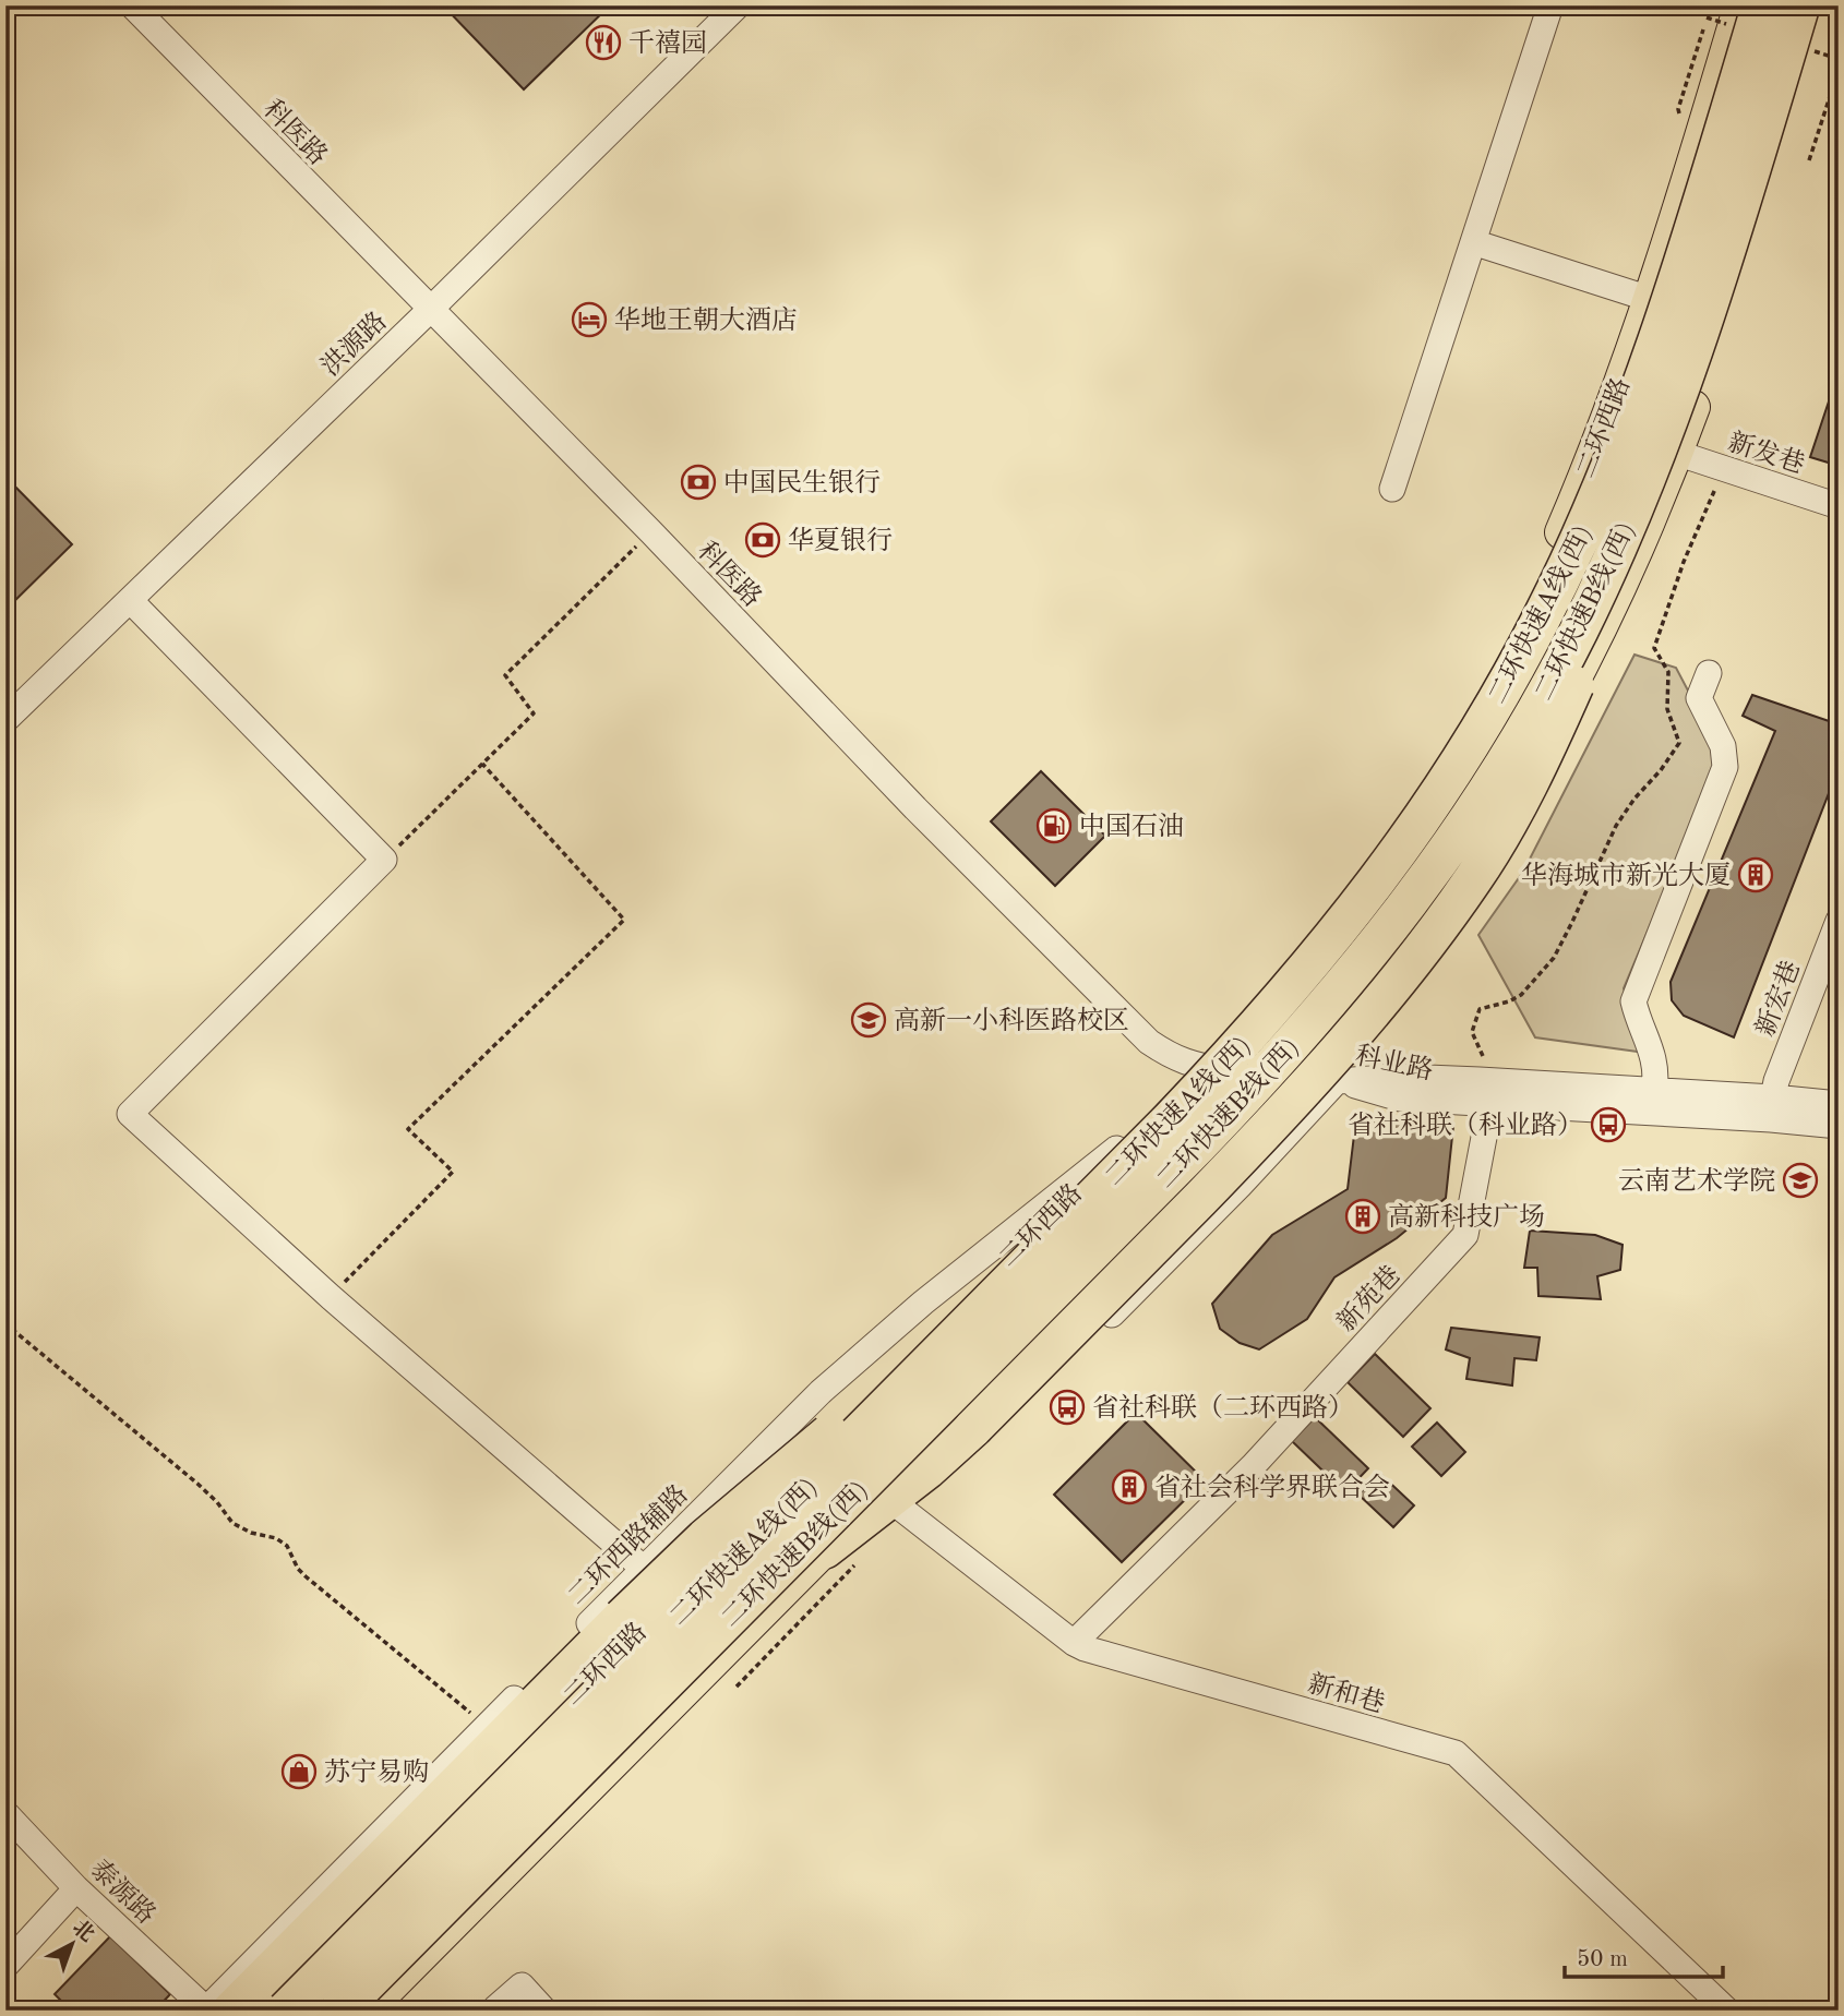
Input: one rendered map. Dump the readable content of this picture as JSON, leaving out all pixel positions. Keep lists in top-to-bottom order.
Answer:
{
  "streets": {
    "highway": ["二环快速B线(西)", "二环快速A线(西)"],
    "main road": ["二环西路"],
    "street": [
      "科医路",
      "洪源路",
      "新发巷",
      "新宏巷",
      "科业路",
      "新苑巷",
      "二环西路辅路",
      "新和巷",
      "泰源路"
    ]
  },
  "crossings": [
    ["科医路", "洪源路"],
    ["科医路", "二环西路"],
    ["科医路", "科业路"],
    ["二环西路", "二环西路辅路"],
    ["新宏巷", "科业路"],
    ["科业路", "新苑巷"],
    ["新苑巷", "新和巷"],
    ["二环西路辅路", "泰源路"]
  ],
  "places": {
    "restaurant": ["千禧园"],
    "hotel": ["华地王朝大酒店"],
    "bank": ["中国民生银行", "华夏银行"],
    "fuel station": ["中国石油"],
    "building": ["华海城市新光大厦", "高新科技广场", "省社会科学界联合会"],
    "school or university": ["高新一小科医路校区", "云南艺术学院"],
    "bus stop": ["省社科联（科业路）", "省社科联（二环西路）"],
    "shop": ["苏宁易购"]
  },
  "scale_bar": "50 m",
  "north": "top right"
}
